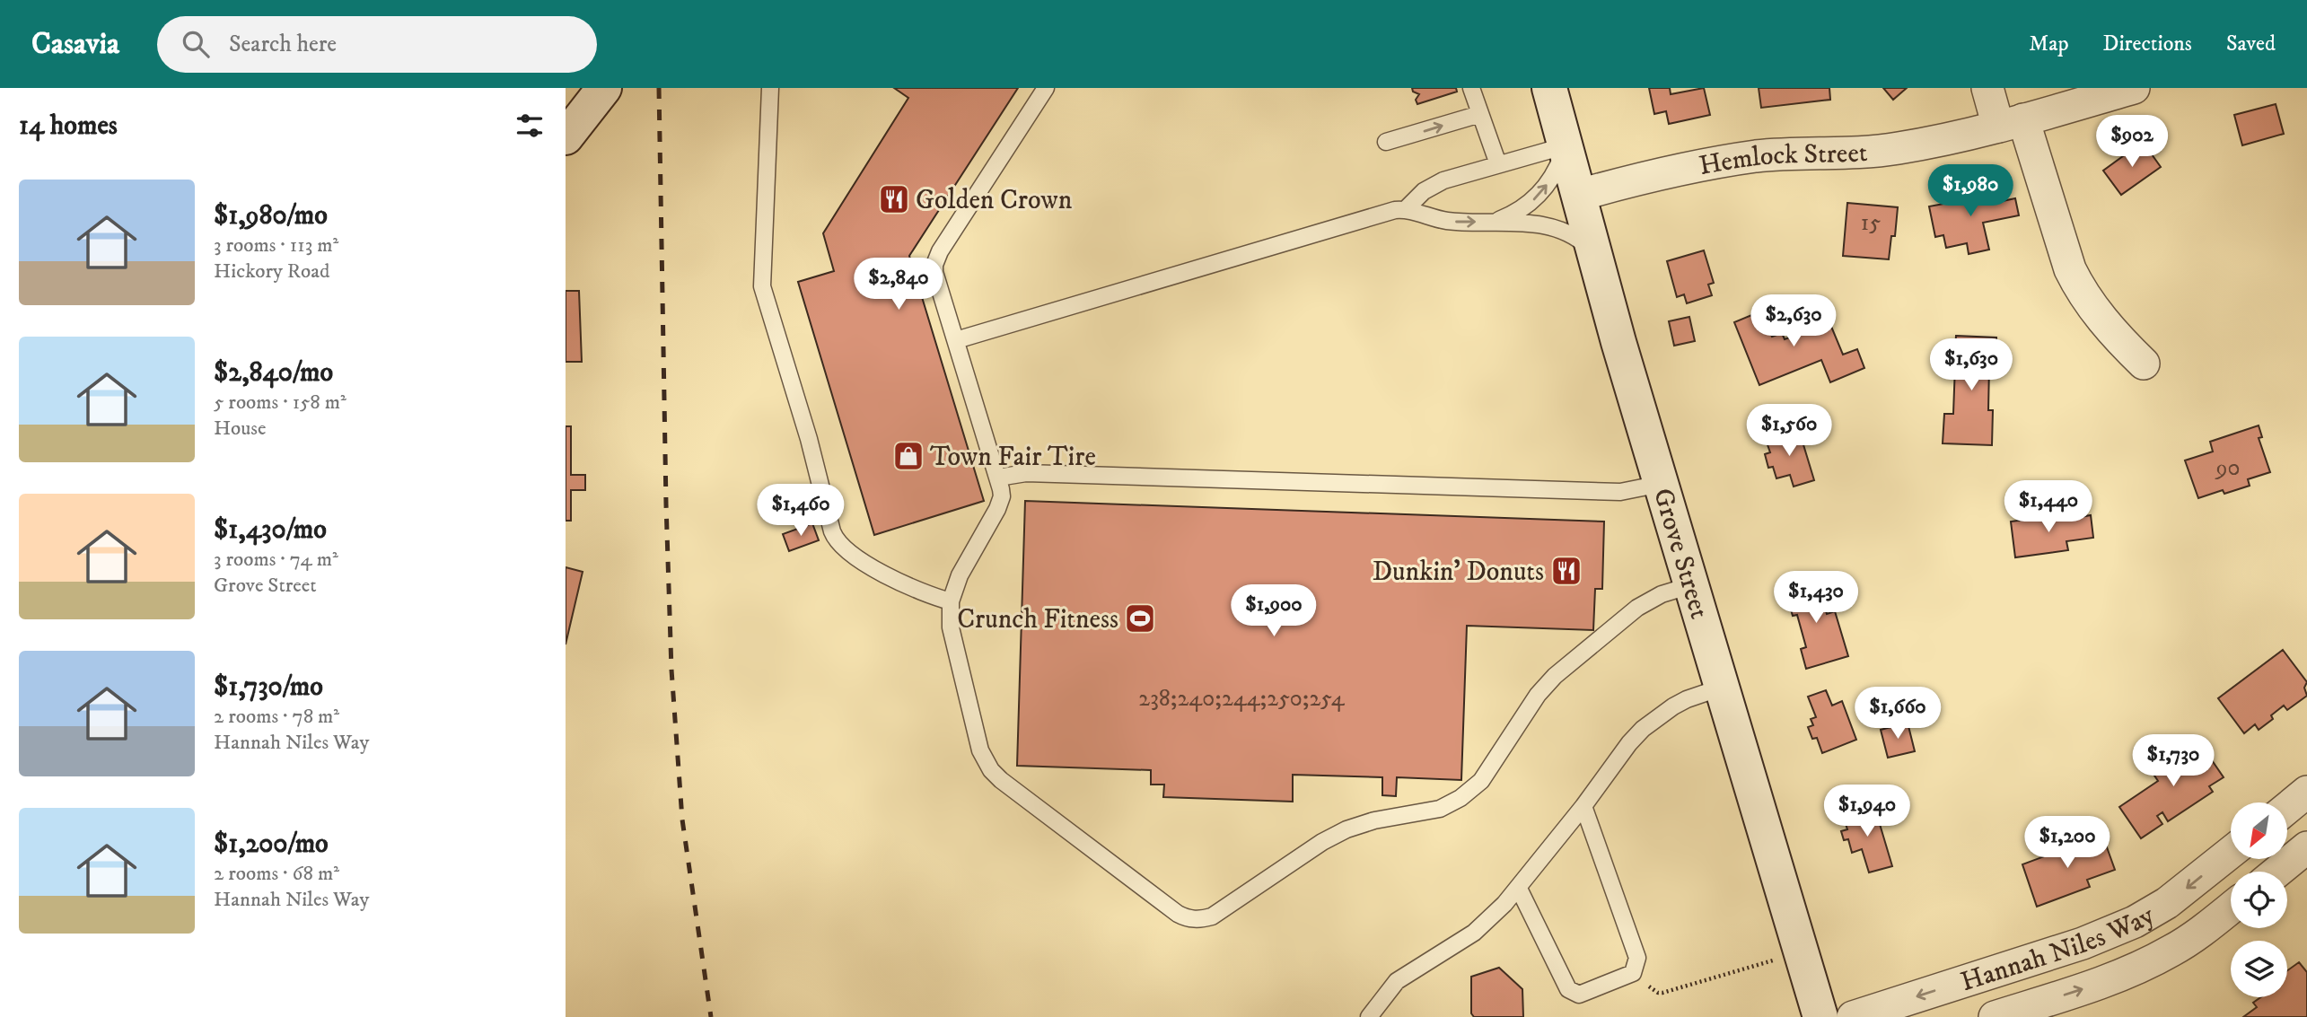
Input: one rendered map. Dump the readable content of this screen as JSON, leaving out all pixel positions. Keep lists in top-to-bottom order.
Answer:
{
  "streets": {
    "main road": ["Grove Street"],
    "street": ["Hemlock Street", "Hannah Niles Way"]
  },
  "crossings": [
    ["Hemlock Street", "Grove Street"]
  ],
  "places": {
    "restaurant": ["Golden Crown", "Dunkin' Donuts"],
    "shop": ["Town Fair Tire"],
    "sports": ["Crunch Fitness"]
  },
  "house_numbers": ["15", "90", "238;240;244;250;254"],
  "north": "bottom left",
  "page": {
    "header": "Casavia",
    "search": "Search here",
    "nav": ["Map", "Directions", "Saved"],
    "heading": "14 homes",
    "price": [
      "$902",
      "$1,980",
      "$2,840",
      "$2,630",
      "$1,630",
      "$1,560",
      "$1,440",
      "$1,460",
      "$1,430",
      "$1,900",
      "$1,660",
      "$1,730",
      "$1,940",
      "$1,200"
    ],
    "list": [
      {
        "name": "$1,980/mo",
        "note": "3 rooms · 113 m² · Hickory Road"
      },
      {
        "name": "$2,840/mo",
        "note": "5 rooms · 158 m² · House"
      },
      {
        "name": "$1,430/mo",
        "note": "3 rooms · 74 m² · Grove Street"
      },
      {
        "name": "$1,730/mo",
        "note": "2 rooms · 78 m² · Hannah Niles Way"
      },
      {
        "name": "$1,200/mo",
        "note": "2 rooms · 68 m² · Hannah Niles Way"
      }
    ]
  }
}
